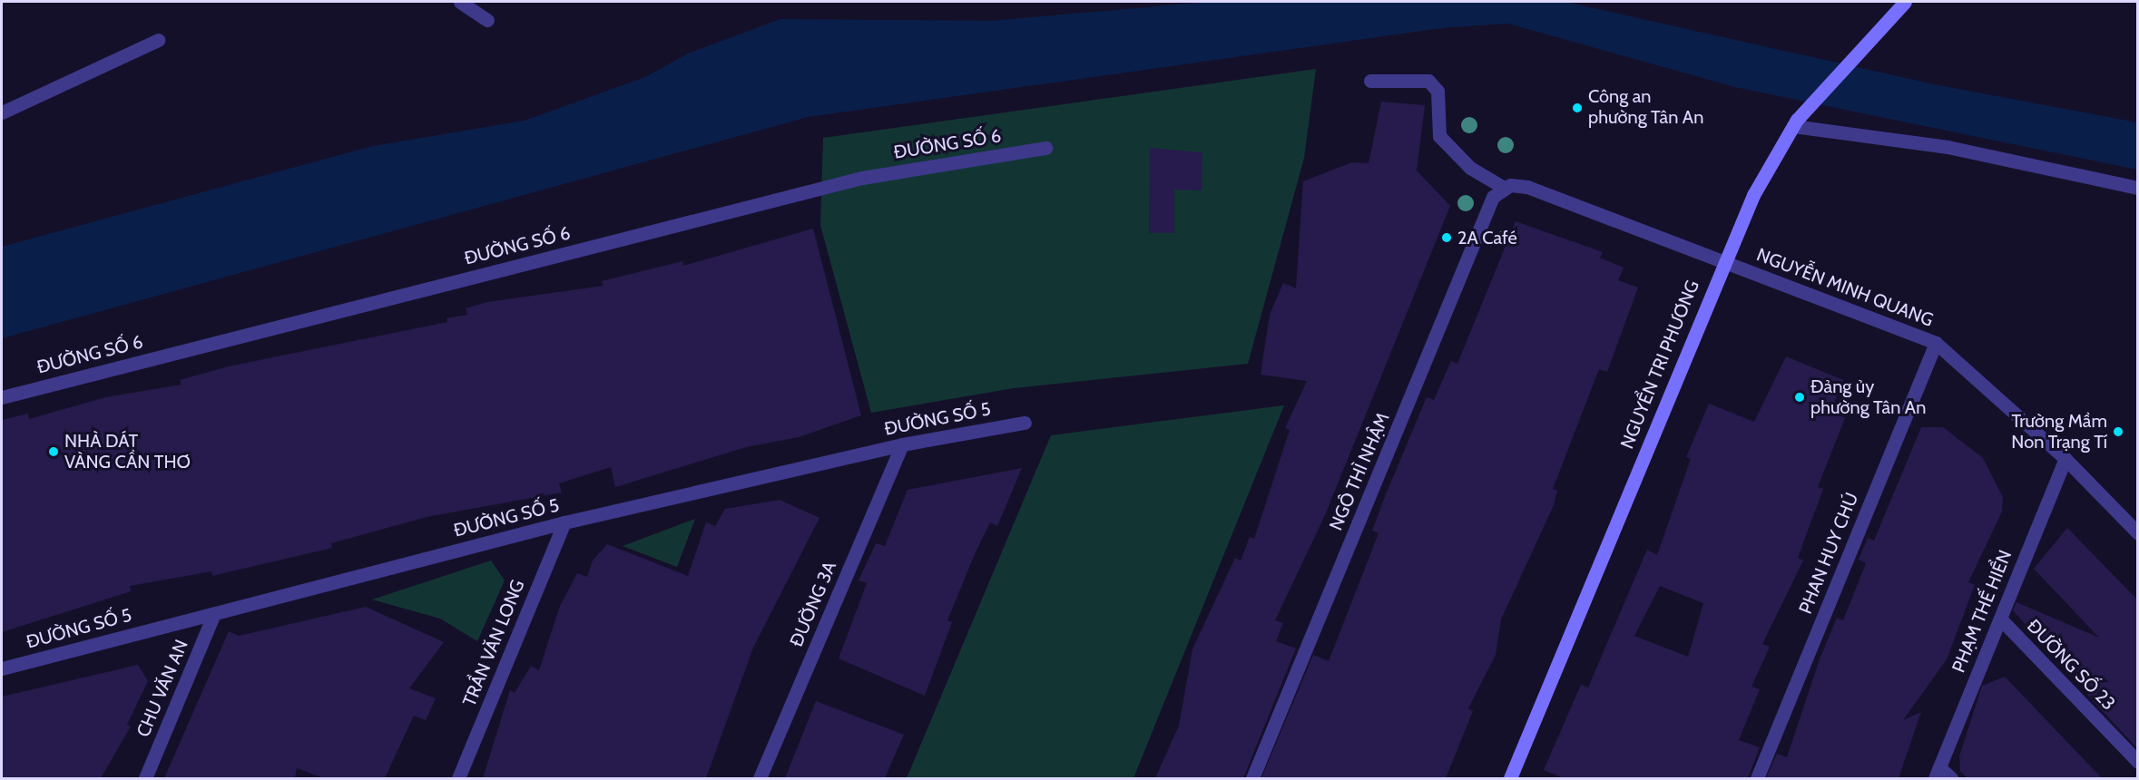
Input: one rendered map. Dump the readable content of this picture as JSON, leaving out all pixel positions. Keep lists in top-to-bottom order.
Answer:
{
  "streets": {
    "street": [
      "ĐƯỜNG SỐ 6",
      "NGUYỄN MINH QUANG",
      "NGUYỂN TRI PHƯƠNG",
      "ĐƯỜNG SỐ 5",
      "NGÔ THÌ NHẬM",
      "PHAN HUY CHÚ",
      "ĐƯỜNG 3A",
      "PHẠM THẾ HIỂN",
      "TRẦN VĂN LONG",
      "ĐƯỜNG SỐ 23",
      "CHU VĂN AN"
    ]
  },
  "crossings": [
    ["NGUYỄN MINH QUANG", "NGUYỂN TRI PHƯƠNG"],
    ["NGUYỄN MINH QUANG", "NGÔ THÌ NHẬM"],
    ["NGUYỄN MINH QUANG", "PHAN HUY CHÚ"],
    ["NGUYỄN MINH QUANG", "PHẠM THẾ HIỂN"],
    ["ĐƯỜNG SỐ 5", "ĐƯỜNG 3A"],
    ["ĐƯỜNG SỐ 5", "TRẦN VĂN LONG"],
    ["ĐƯỜNG SỐ 5", "CHU VĂN AN"],
    ["PHẠM THẾ HIỂN", "ĐƯỜNG SỐ 23"]
  ],
  "places": [
    "Công an phường Tân An",
    "2A Café",
    "Đảng ủy phường Tân An",
    "Trường Mầm Non Trạng Tí",
    "NHÀ DÁT VÀNG CẦN THƠ"
  ]
}
